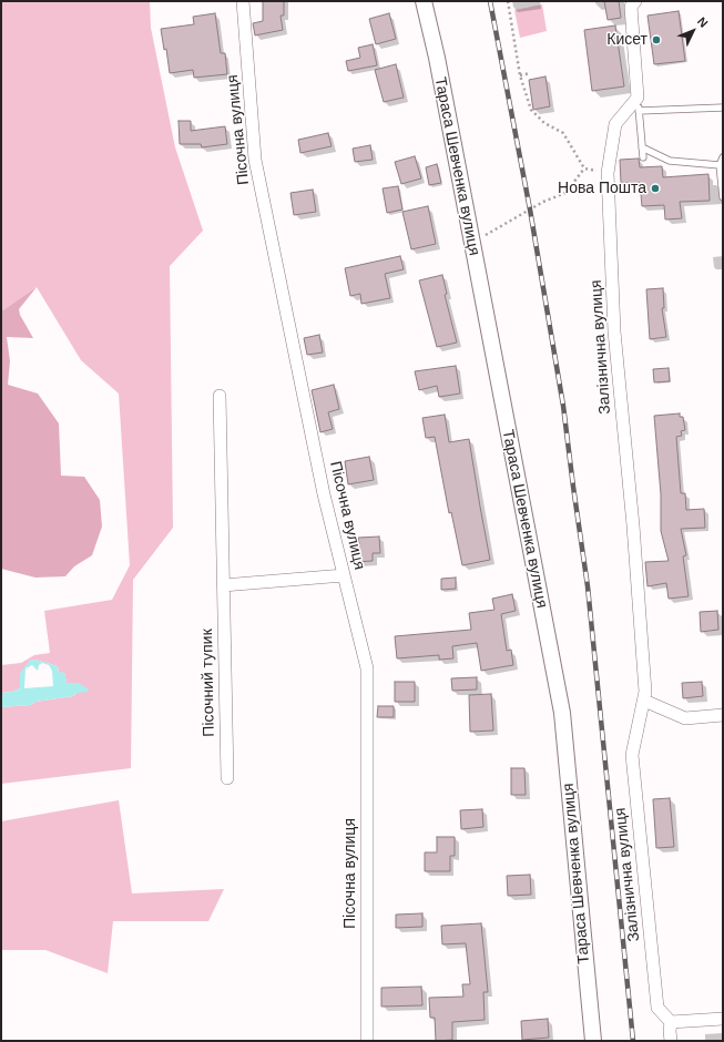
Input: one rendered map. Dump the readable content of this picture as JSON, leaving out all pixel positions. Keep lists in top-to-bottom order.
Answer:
{
  "streets": {
    "street": [
      "Пісочна вулиця",
      "Тараса Шевченка вулиця",
      "Залізнична вулиця",
      "Пісочний тупик"
    ]
  },
  "places": ["Кисет", "Нова Пошта"],
  "north": "top right"
}
